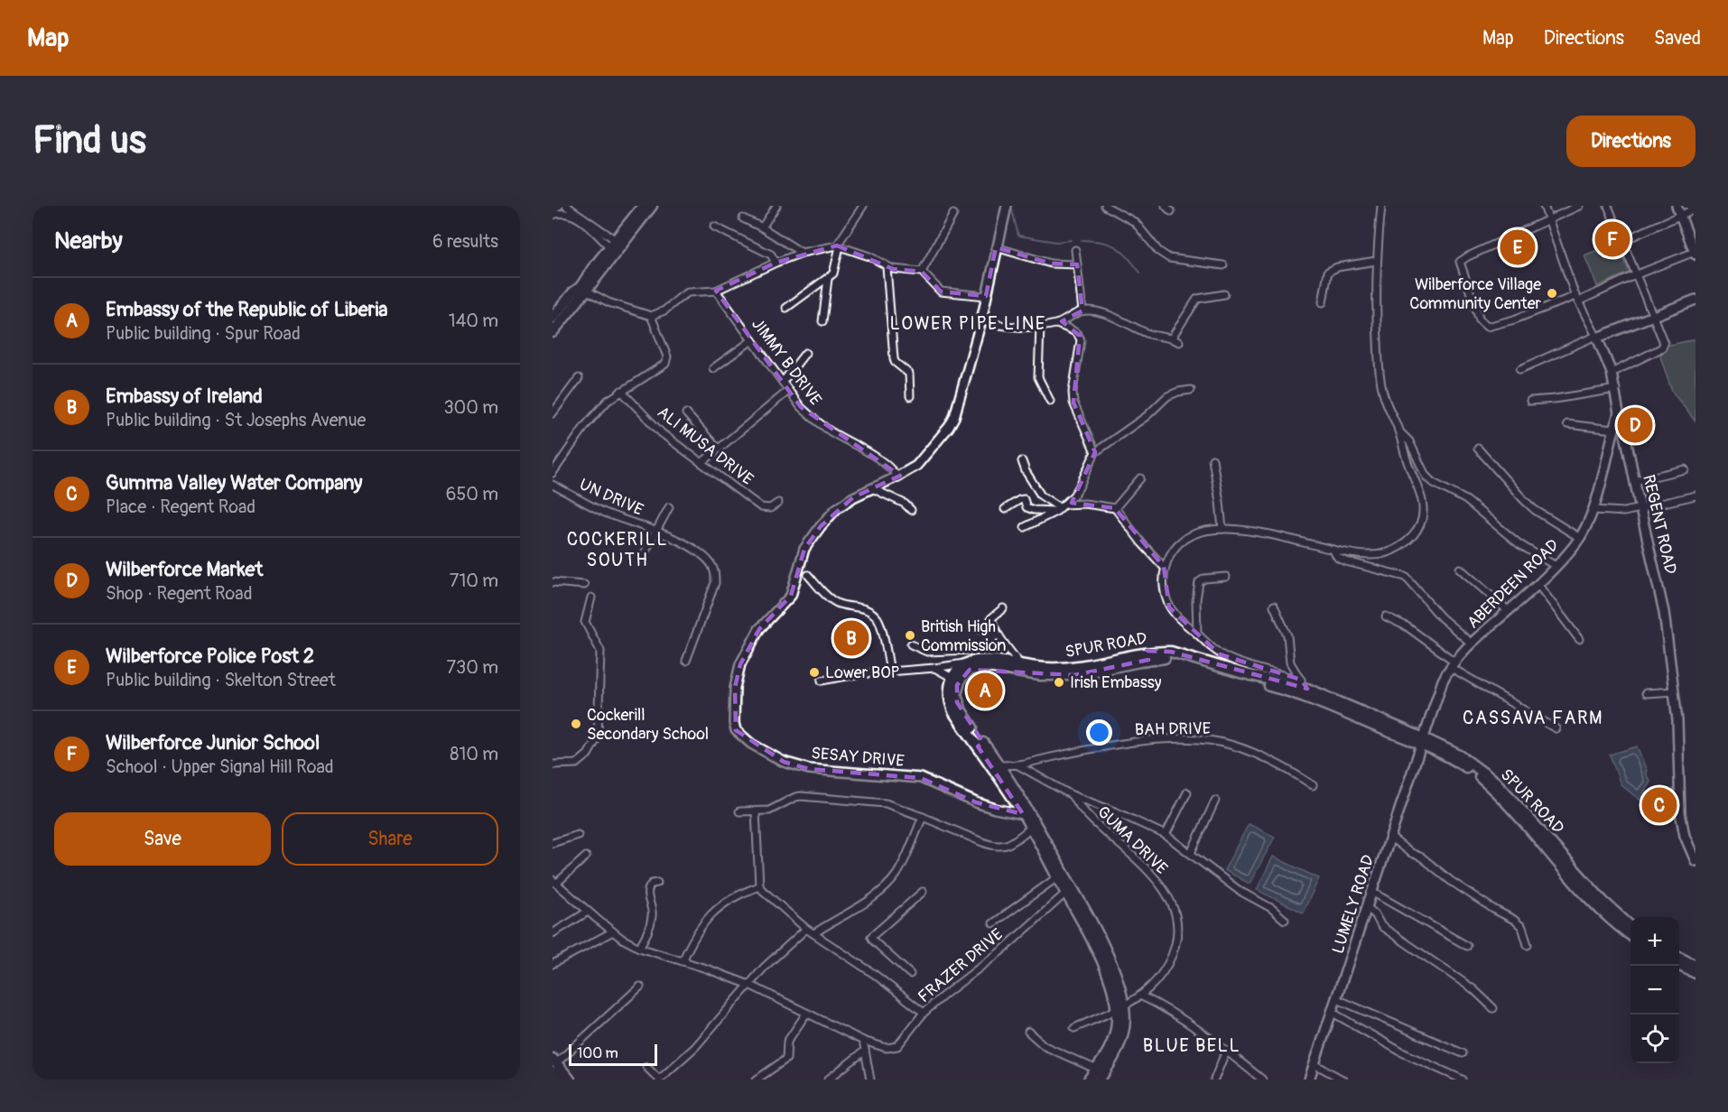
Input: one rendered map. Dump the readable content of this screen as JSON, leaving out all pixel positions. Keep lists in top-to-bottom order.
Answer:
{
  "streets": {
    "main road": ["SPUR ROAD"],
    "street": [
      "JIMMY B DRIVE",
      "ALI MUSA DRIVE",
      "UN DRIVE",
      "REGENT ROAD",
      "ABERDEEN ROAD",
      "BAH DRIVE",
      "SESAY DRIVE",
      "GUMA DRIVE",
      "LUMELY ROAD",
      "FRAZER DRIVE"
    ]
  },
  "crossings": [
    ["JIMMY B DRIVE", "SESAY DRIVE"],
    ["REGENT ROAD", "ABERDEEN ROAD"],
    ["ABERDEEN ROAD", "SPUR ROAD"],
    ["ABERDEEN ROAD", "LUMELY ROAD"],
    ["SPUR ROAD", "BAH DRIVE"],
    ["SPUR ROAD", "SESAY DRIVE"],
    ["SPUR ROAD", "GUMA DRIVE"],
    ["SPUR ROAD", "LUMELY ROAD"],
    ["SPUR ROAD", "FRAZER DRIVE"]
  ],
  "districts": [
    "LOWER PIPE LINE",
    "COCKERILL SOUTH",
    "CASSAVA FARM",
    "BLUE BELL"
  ],
  "places": [
    "Wilberforce Village Community Center",
    "British High Commission",
    "Lower BOP",
    "Irish Embassy",
    "Cockerill Secondary School"
  ],
  "scale_bar": "100 m",
  "page": {
    "header": "Map",
    "nav": ["Map", "Directions", "Saved"],
    "buttons": [
      "Directions",
      ["Save", "Share"]
    ],
    "title": "Find us",
    "heading": ["Nearby", "6 results"],
    "pins": [
      "F",
      "E",
      "D",
      "B",
      "A",
      "C"
    ],
    "list": [
      {
        "mark": "A",
        "name": "Embassy of the Republic of Liberia",
        "note": "Public building · Spur Road",
        "value": "140 m"
      },
      {
        "mark": "B",
        "name": "Embassy of Ireland",
        "note": "Public building · St Josephs Avenue",
        "value": "300 m"
      },
      {
        "mark": "C",
        "name": "Gumma Valley Water Company",
        "note": "Place · Regent Road",
        "value": "650 m"
      },
      {
        "mark": "D",
        "name": "Wilberforce Market",
        "note": "Shop · Regent Road",
        "value": "710 m"
      },
      {
        "mark": "E",
        "name": "Wilberforce Police Post 2",
        "note": "Public building · Skelton Street",
        "value": "730 m"
      },
      {
        "mark": "F",
        "name": "Wilberforce Junior School",
        "note": "School · Upper Signal Hill Road",
        "value": "810 m"
      }
    ],
    "map_buttons": ["+", "−"],
    "scale": "100 m"
  }
}
